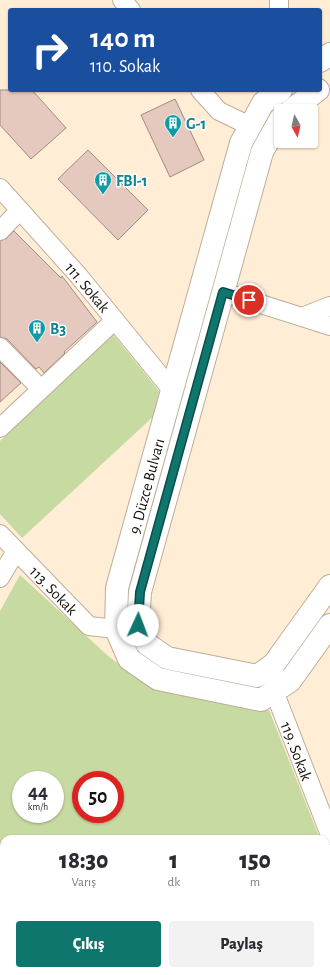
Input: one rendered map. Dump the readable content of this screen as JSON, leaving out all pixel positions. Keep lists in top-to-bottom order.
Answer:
{
  "streets": {
    "main road": ["9. Düzce Bulvarı"],
    "street": ["111. Sokak", "113. Sokak", "119. Sokak"]
  },
  "crossings": [
    ["111. Sokak", "9. Düzce Bulvarı"],
    ["9. Düzce Bulvarı", "113. Sokak"],
    ["9. Düzce Bulvarı", "119. Sokak"]
  ],
  "places": {
    "building": ["G-1", "FBI-1", "B3"]
  },
  "north": "bottom",
  "page": {
    "turn": ["140 m", "110. Sokak"],
    "speed": "44 km/h",
    "limit": "50",
    "eta": [
      "18:30",
      "Varış",
      "1",
      "dk",
      "150",
      "m"
    ],
    "buttons": ["Çıkış", "Paylaş"]
  }
}
